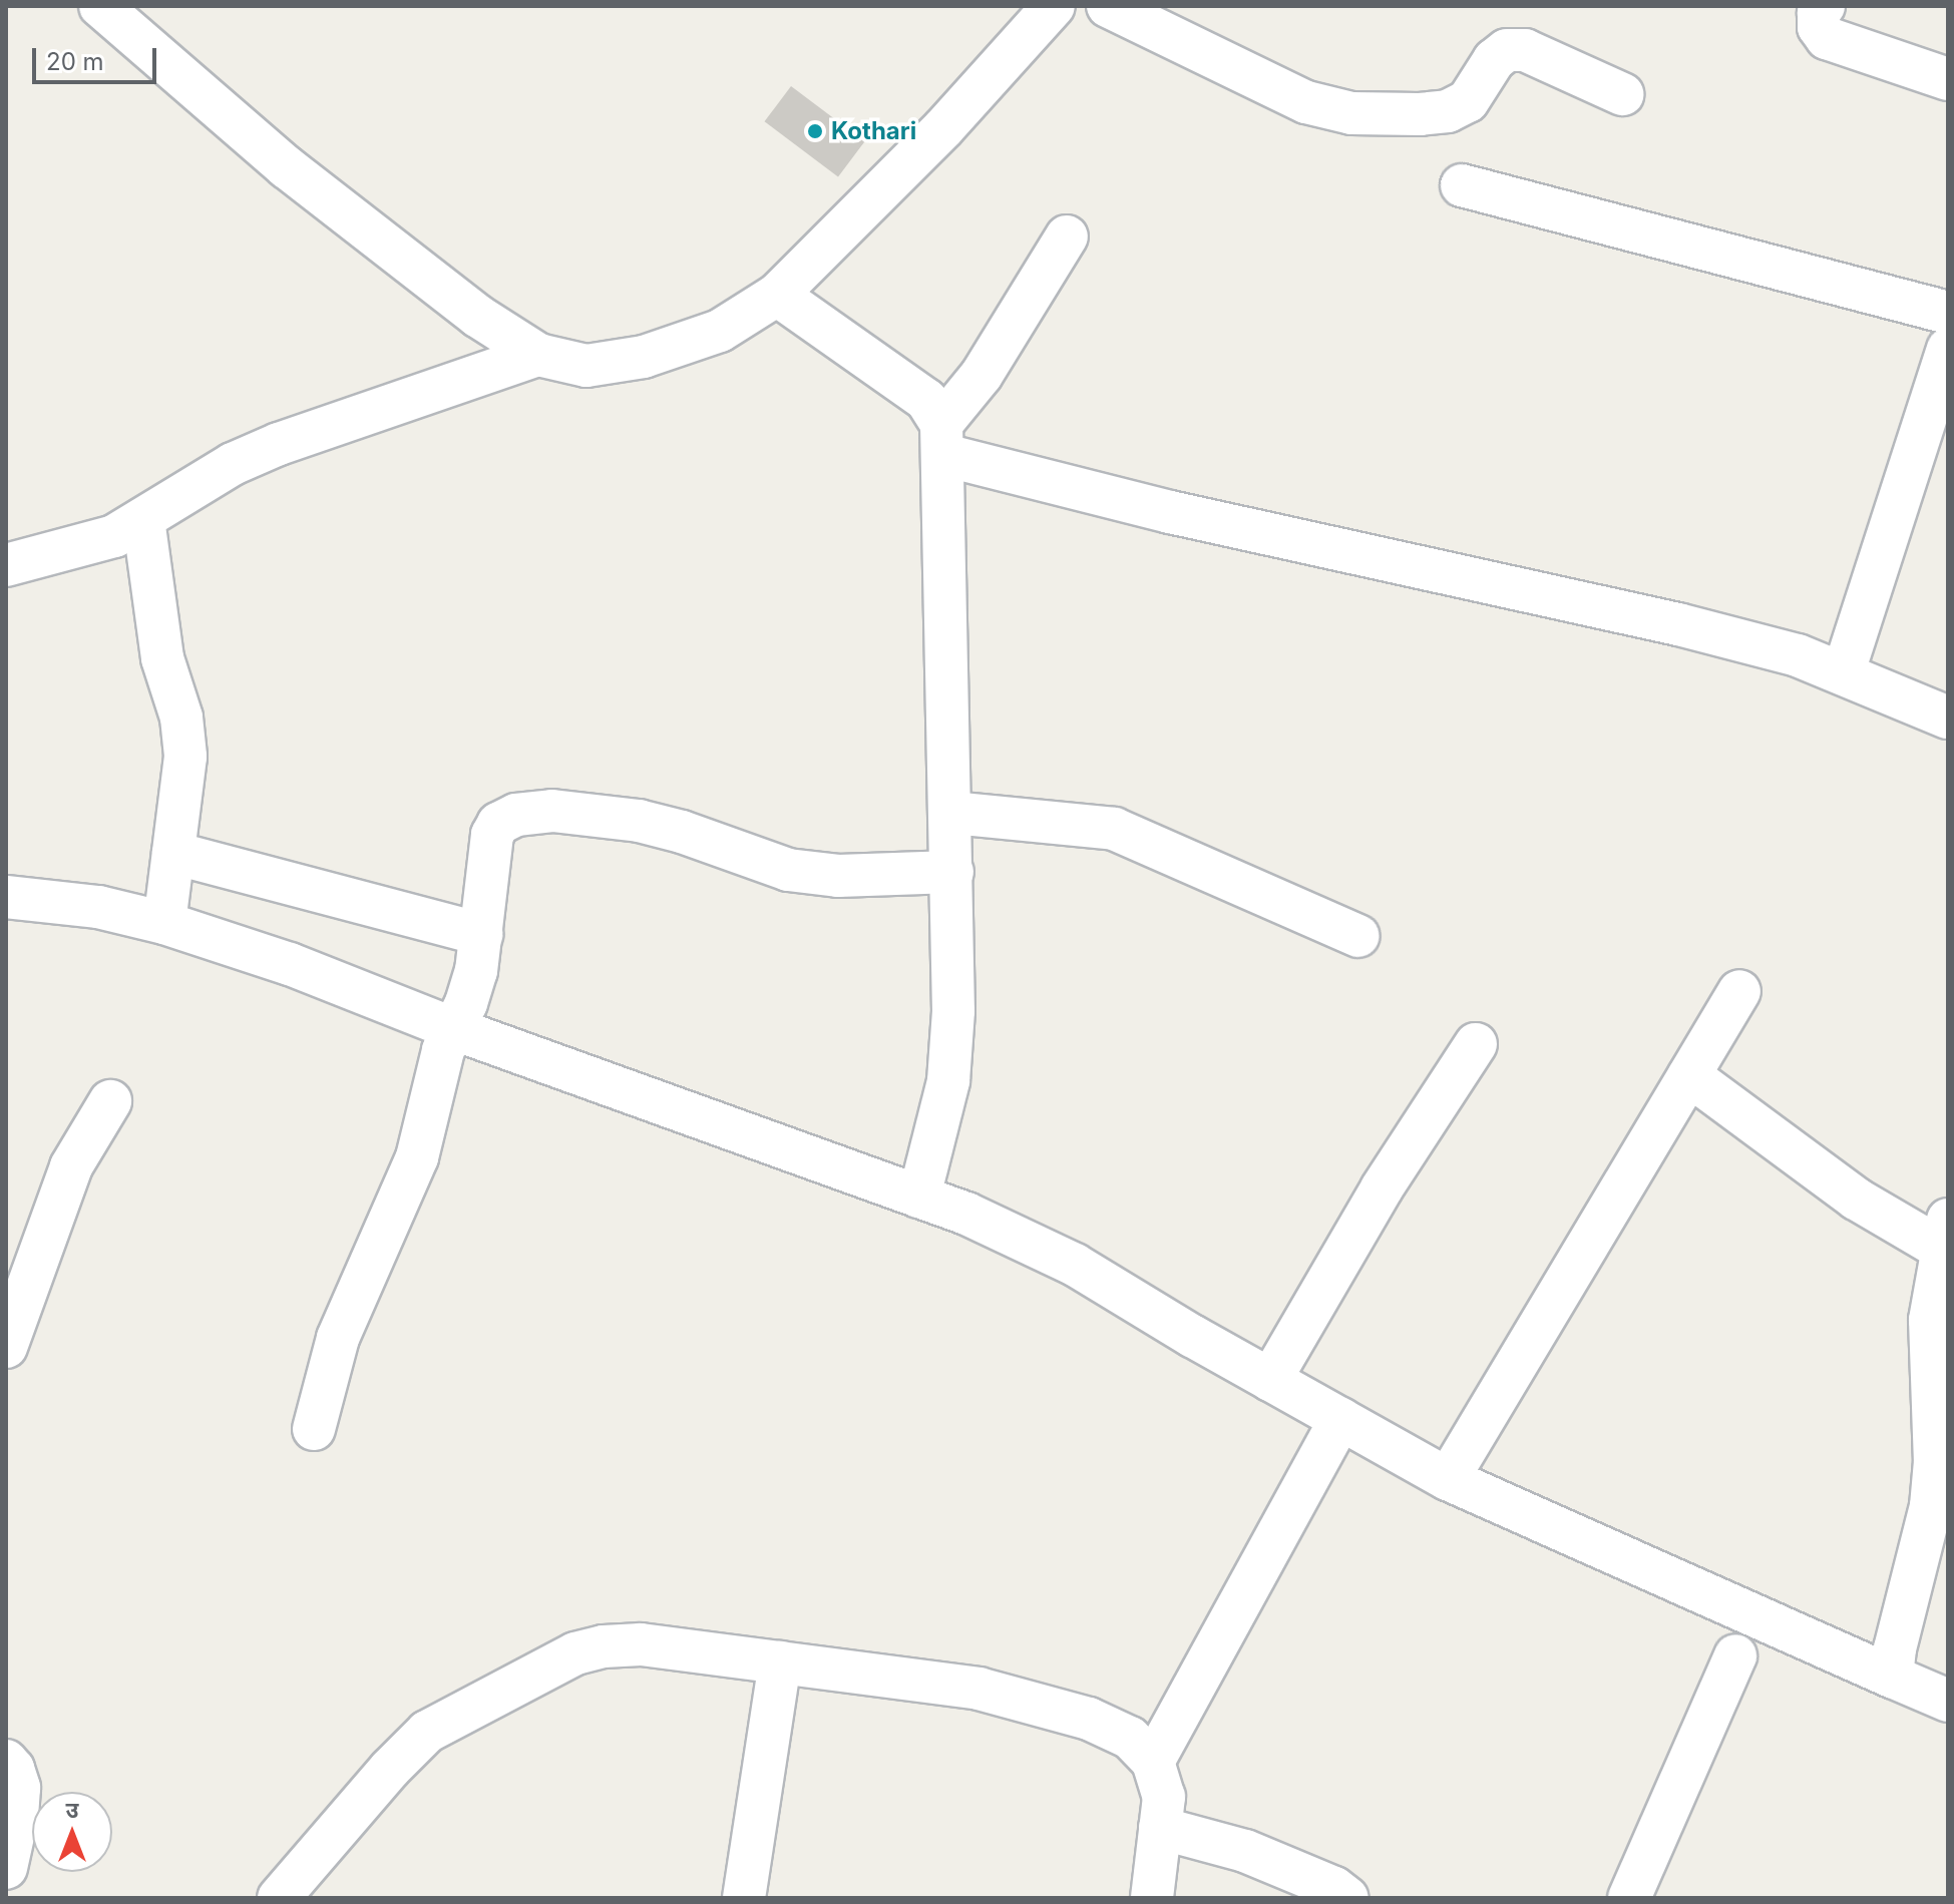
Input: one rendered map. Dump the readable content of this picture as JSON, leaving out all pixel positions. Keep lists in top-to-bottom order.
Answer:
{
  "places": ["Kothari"],
  "scale_bar": "20 m",
  "north": "top"
}
